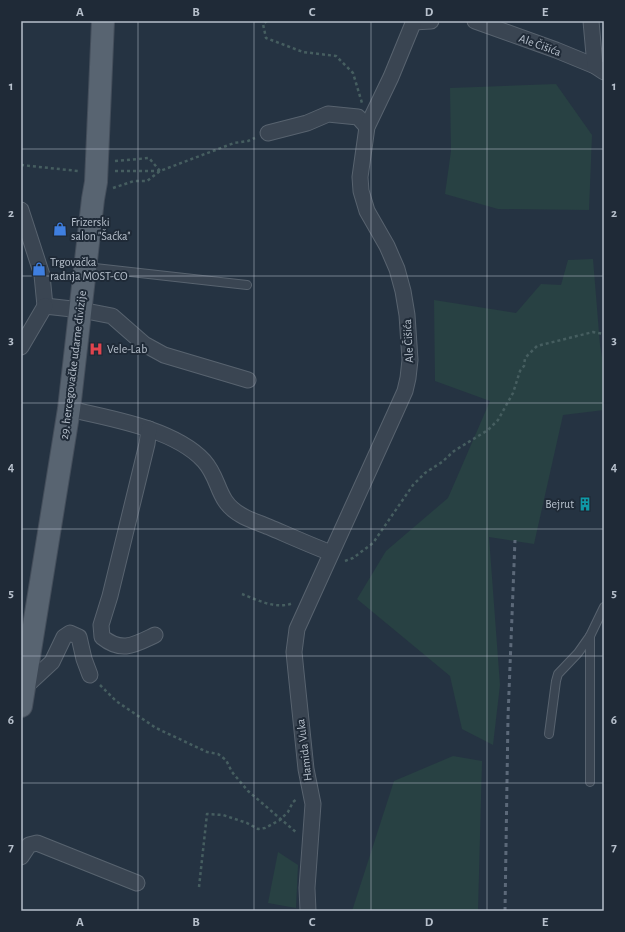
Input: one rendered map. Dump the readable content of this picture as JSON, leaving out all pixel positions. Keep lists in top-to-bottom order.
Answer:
{
  "streets": {
    "main road": ["29. hercegovačke udarne divizije"],
    "street": ["Ale Čišića", "Hamida Vuka"]
  },
  "crossings": [
    ["Ale Čišića", "Hamida Vuka"]
  ],
  "places": {
    "shop": ["Frizerski salon \"Šaćka\"", "Trgovačka radnja MOST-CO"],
    "hospital": ["Vele-Lab"],
    "building": ["Bejrut"]
  },
  "grid": {
    "columns": [
      "A",
      "B",
      "C",
      "D",
      "E"
    ],
    "rows": [
      "1",
      "2",
      "3",
      "4",
      "5",
      "6",
      "7"
    ]
  }
}
